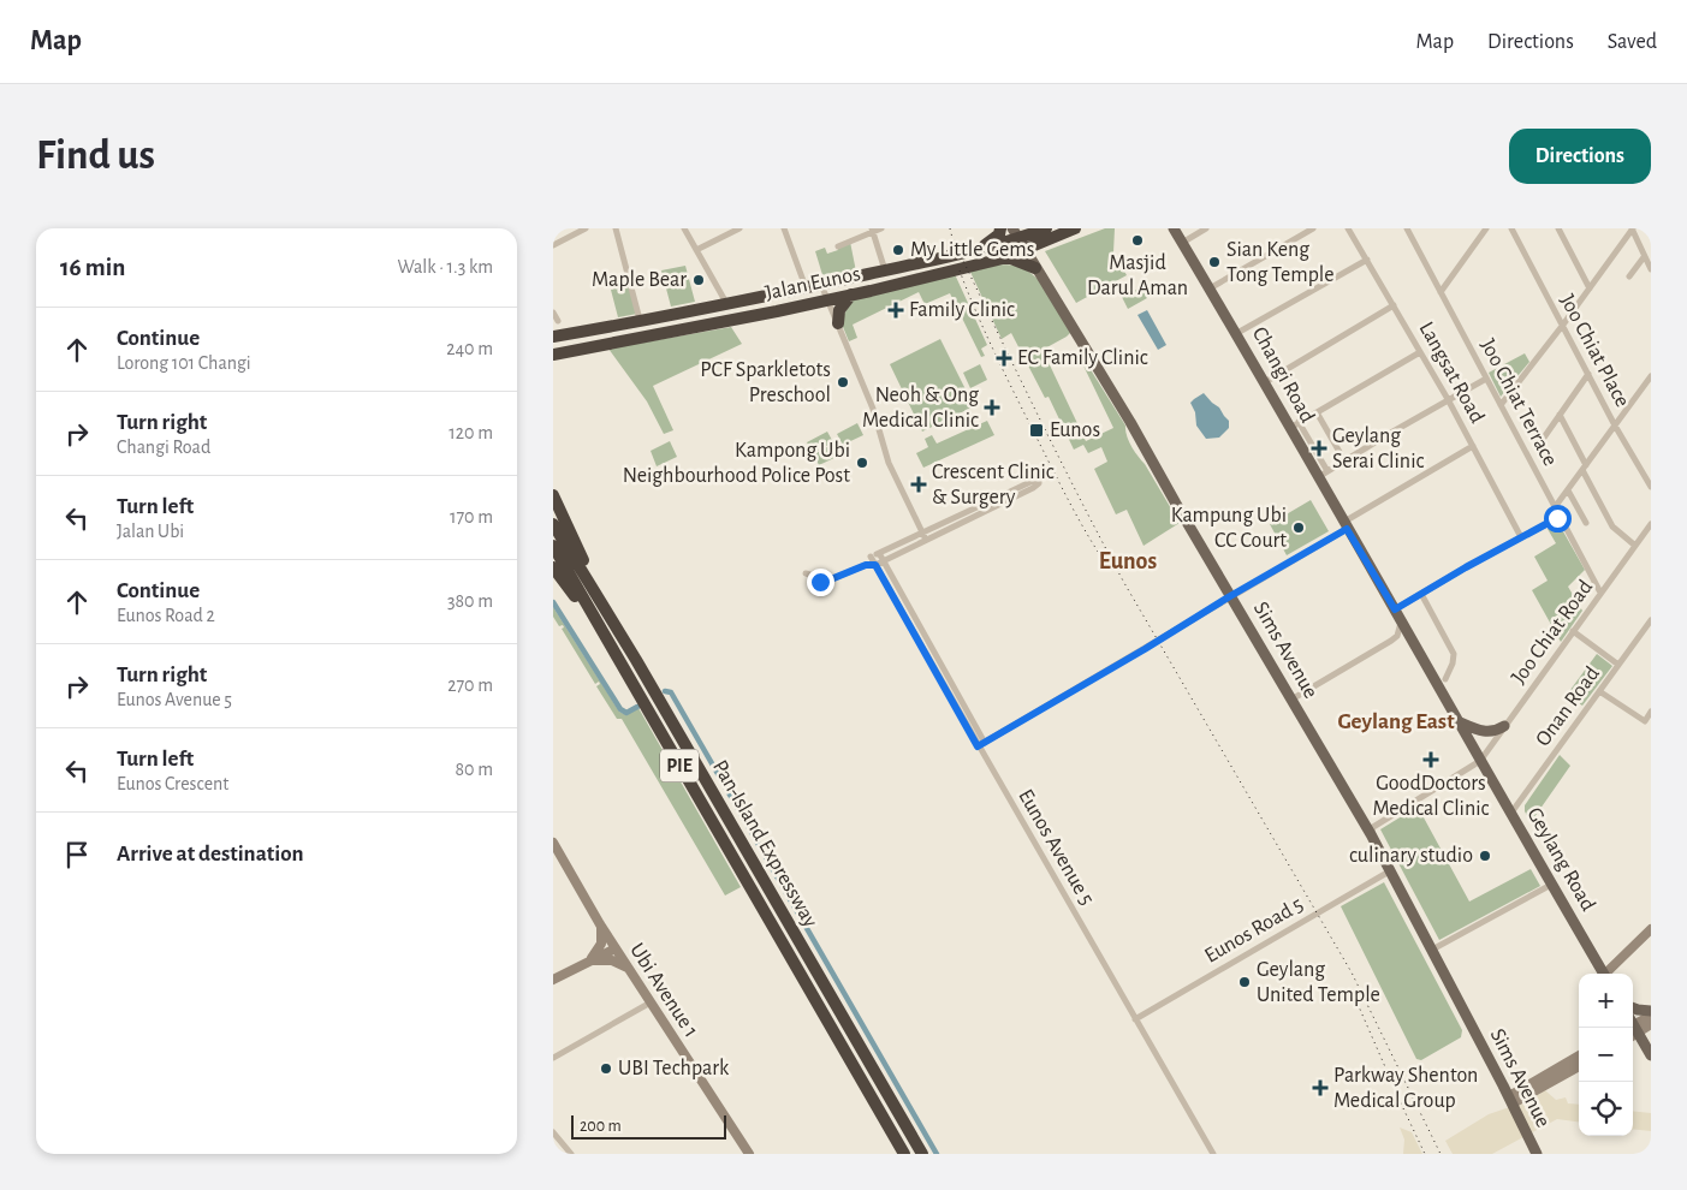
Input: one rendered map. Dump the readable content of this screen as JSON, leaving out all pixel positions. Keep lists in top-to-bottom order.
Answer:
{
  "streets": {
    "highway": ["Jalan Eunos", "PIE", "Pan-Island Expressway"],
    "main road": ["Changi Road", "Sims Avenue", "Geylang Road"],
    "street": [
      "Joo Chiat Place",
      "Langsat Road",
      "Joo Chiat Terrace",
      "Joo Chiat Road",
      "Onan Road",
      "Eunos Avenue 5",
      "Eunos Road 5",
      "Ubi Avenue 1"
    ]
  },
  "crossings": [
    ["Jalan Eunos", "Sims Avenue"],
    ["Changi Road", "Joo Chiat Road"],
    ["Changi Road", "Geylang Road"],
    ["Joo Chiat Terrace", "Joo Chiat Road"],
    ["Joo Chiat Road", "Geylang Road"],
    ["Sims Avenue", "Eunos Road 5"],
    ["Onan Road", "Geylang Road"],
    ["Eunos Avenue 5", "Eunos Road 5"]
  ],
  "districts": ["Eunos", "Geylang East"],
  "places": {
    "other": [
      "Masjid Darul Aman",
      "My Little Gems",
      "Sian Keng Tong Temple",
      "Maple Bear",
      "PCF Sparkletots Preschool",
      "Kampong Ubi Neighbourhood Police Post",
      "Kampung Ubi CC Court",
      "culinary studio",
      "Geylang United Temple",
      "UBI Techpark"
    ],
    "health": [
      "Family Clinic",
      "EC Family Clinic",
      "Neoh & Ong Medical Clinic",
      "Geylang Serai Clinic",
      "Crescent Clinic & Surgery",
      "GoodDoctors Medical Clinic",
      "Parkway Shenton Medical Group"
    ],
    "transit": ["Eunos"]
  },
  "scale_bar": "200 m",
  "page": {
    "header": "Map",
    "nav": ["Map", "Directions", "Saved"],
    "buttons": "Directions",
    "title": "Find us",
    "heading": ["16 min", "Walk · 1.3 km"],
    "list": [
      ["Continue", "Lorong 101 Changi", "240 m"],
      ["Turn right", "Changi Road", "120 m"],
      ["Turn left", "Jalan Ubi", "170 m"],
      ["Continue", "Eunos Road 2", "380 m"],
      ["Turn right", "Eunos Avenue 5", "270 m"],
      ["Turn left", "Eunos Crescent", "80 m"],
      "Arrive at destination"
    ],
    "map_buttons": ["+", "−"],
    "scale": "200 m"
  }
}
